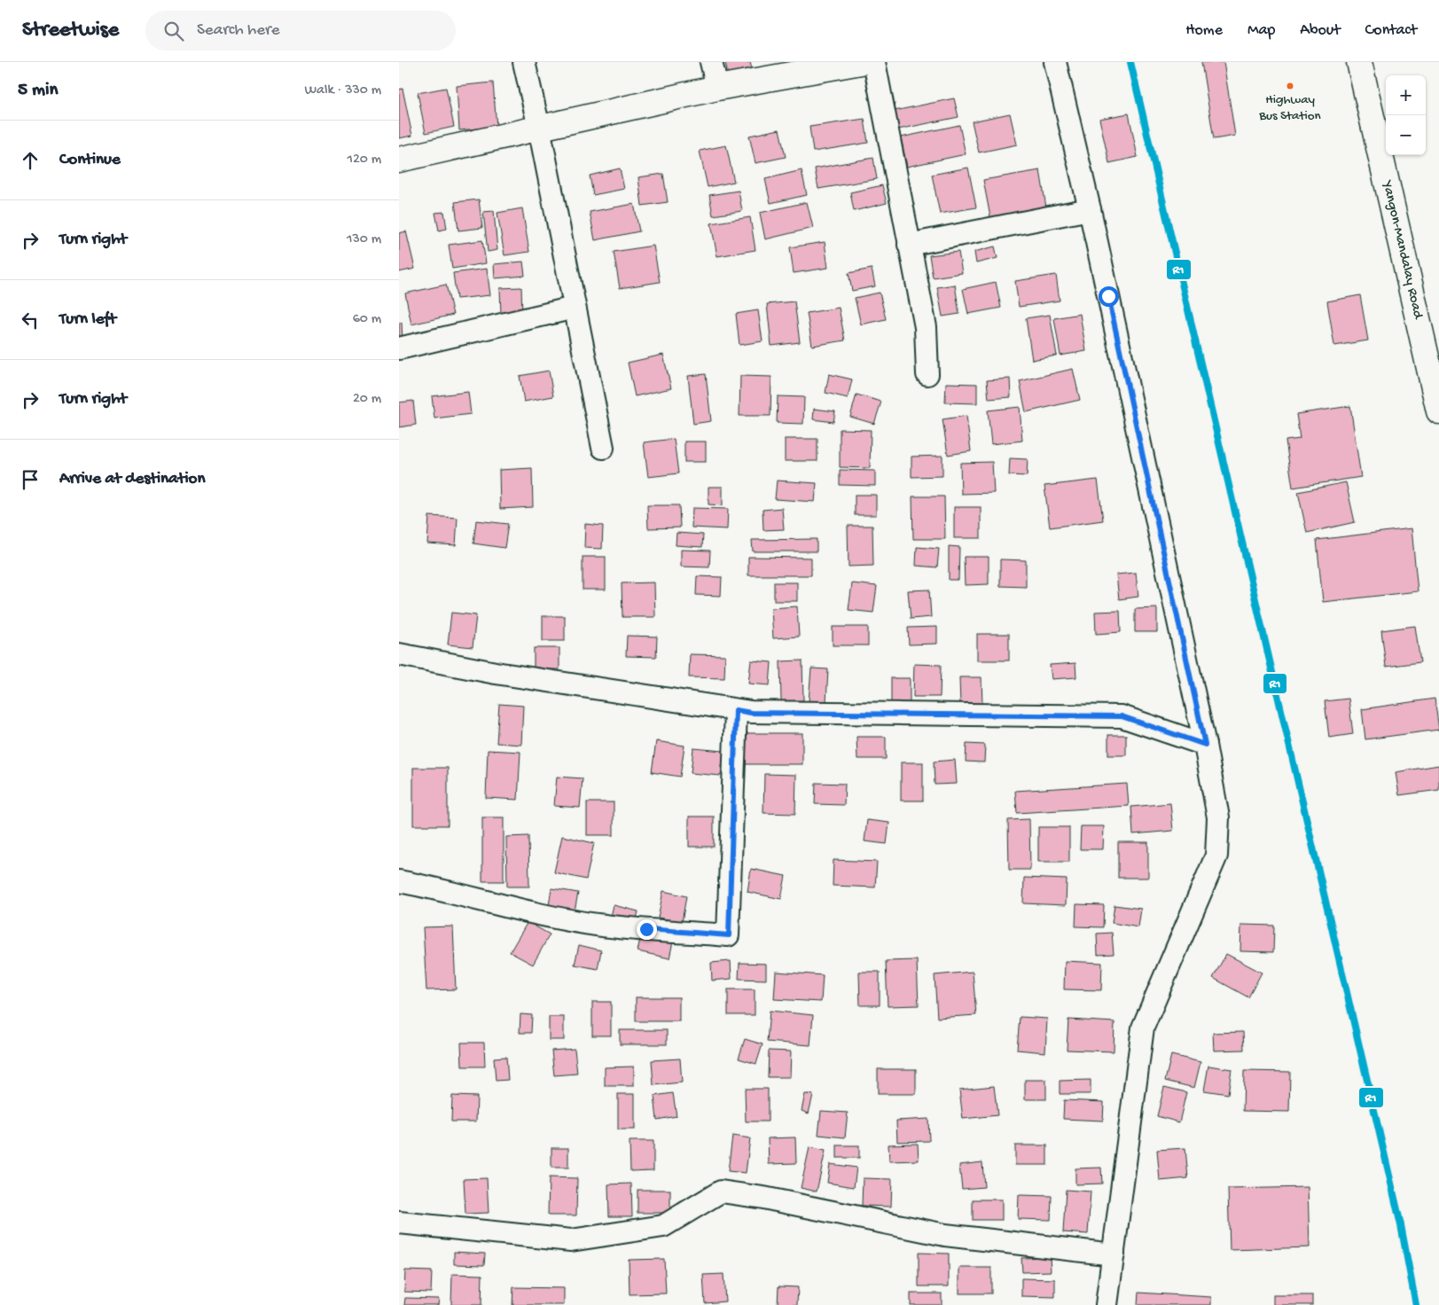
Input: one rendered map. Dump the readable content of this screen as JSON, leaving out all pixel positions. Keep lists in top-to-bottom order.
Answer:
{
  "streets": {
    "main road": ["Yangon-Mandalay Road"]
  },
  "places": ["Highway Bus Station"],
  "lines": ["transit line R1"],
  "page": {
    "header": "Streetwise",
    "search": "Search here",
    "nav": [
      "Home",
      "Map",
      "About",
      "Contact"
    ],
    "heading": ["5 min", "Walk · 330 m"],
    "map_buttons": ["+", "−"],
    "list": [
      ["Continue", "120 m"],
      ["Turn right", "130 m"],
      ["Turn left", "60 m"],
      ["Turn right", "20 m"],
      "Arrive at destination"
    ]
  }
}
